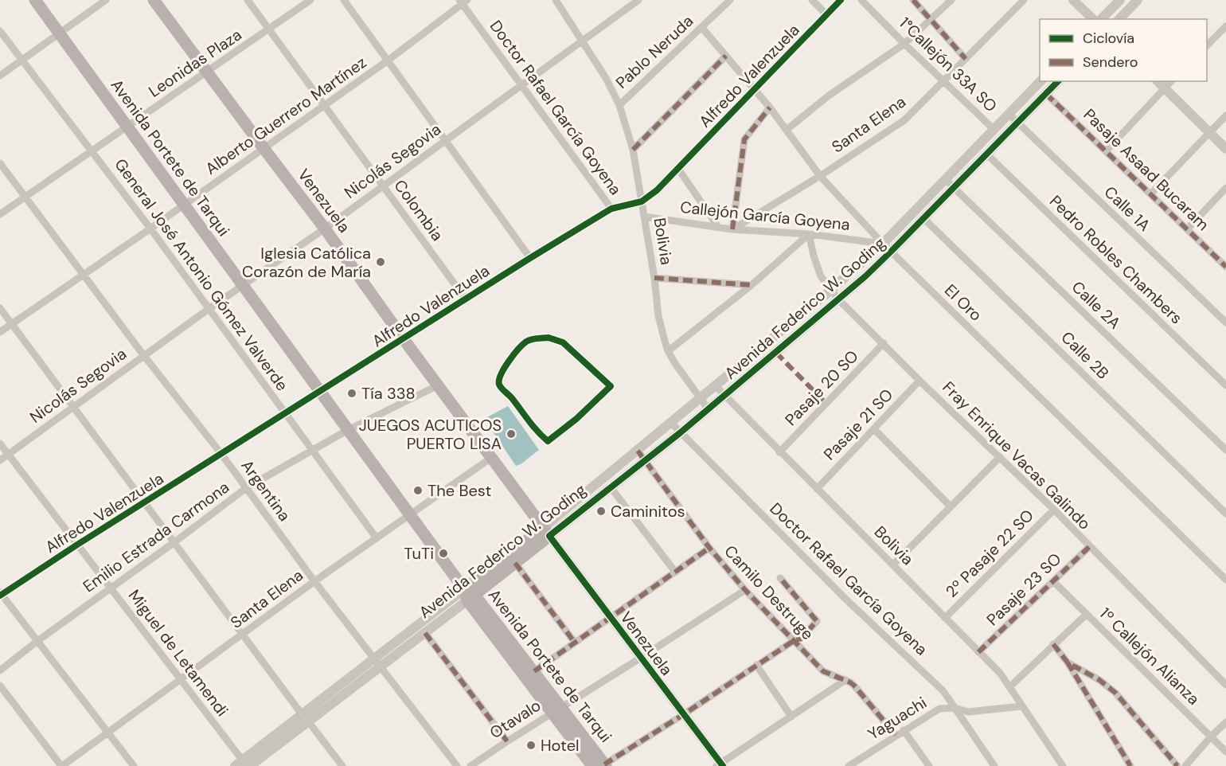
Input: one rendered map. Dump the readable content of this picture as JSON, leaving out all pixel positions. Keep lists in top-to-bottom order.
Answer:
{
  "streets": {
    "main road": ["Avenida Portete de Tarqui", "Venezuela", "Avenida Federico W. Goding"],
    "street": [
      "Pablo Neruda",
      "Leonidas Plaza",
      "1°Callejón 33A SO",
      "Alfredo Valenzuela",
      "Doctor Rafael García Goyena",
      "Alberto Guerrero Martínez",
      "Santa Elena",
      "Nicolás Segovia",
      "Pasaje Asaad Bucaram",
      "Calle 1A",
      "Colombia",
      "Callejón García Goyena",
      "Bolivia",
      "Pedro Robles Chambers",
      "General José Antonio Gómez Valverde",
      "El Oro",
      "Calle 2A",
      "Calle 2B",
      "Pasaje 20 SO",
      "Pasaje 21 SO",
      "Fray Enrique Vacas Galindo",
      "Argentina",
      "Emilio Estrada Carmona",
      "2º Pasaje 22 SO",
      "Pasaje 23 SO",
      "Camilo Destruge",
      "Miguel de Letamendi",
      "1º Callejón Alianza",
      "Yaguachi",
      "Otavalo"
    ]
  },
  "crossings": [
    ["Pablo Neruda", "Bolivia"],
    ["Pablo Neruda", "El Oro"],
    ["Leonidas Plaza", "Avenida Portete de Tarqui"],
    ["Leonidas Plaza", "Venezuela"],
    ["Leonidas Plaza", "Colombia"],
    ["Leonidas Plaza", "General José Antonio Gómez Valverde"],
    ["Leonidas Plaza", "Argentina"],
    ["1°Callejón 33A SO", "Santa Elena"],
    ["Alfredo Valenzuela", "Doctor Rafael García Goyena"],
    ["Alfredo Valenzuela", "Avenida Portete de Tarqui"],
    ["Alfredo Valenzuela", "Venezuela"],
    ["Alfredo Valenzuela", "Colombia"],
    ["Alfredo Valenzuela", "Bolivia"],
    ["Alfredo Valenzuela", "General José Antonio Gómez Valverde"],
    ["Alfredo Valenzuela", "El Oro"],
    ["Alfredo Valenzuela", "Argentina"],
    ["Alfredo Valenzuela", "Miguel de Letamendi"],
    ["Doctor Rafael García Goyena", "Alberto Guerrero Martínez"],
    ["Doctor Rafael García Goyena", "Nicolás Segovia"],
    ["Doctor Rafael García Goyena", "Avenida Federico W. Goding"],
    ["Doctor Rafael García Goyena", "Yaguachi"],
    ["Alberto Guerrero Martínez", "Avenida Portete de Tarqui"],
    ["Alberto Guerrero Martínez", "Venezuela"],
    ["Alberto Guerrero Martínez", "Colombia"],
    ["Alberto Guerrero Martínez", "General José Antonio Gómez Valverde"],
    ["Alberto Guerrero Martínez", "Argentina"],
    ["Santa Elena", "Avenida Portete de Tarqui"],
    ["Santa Elena", "Venezuela"],
    ["Santa Elena", "Callejón García Goyena"],
    ["Santa Elena", "General José Antonio Gómez Valverde"],
    ["Santa Elena", "El Oro"],
    ["Santa Elena", "Argentina"],
    ["Santa Elena", "Miguel de Letamendi"],
    ["Avenida Portete de Tarqui", "Nicolás Segovia"],
    ["Avenida Portete de Tarqui", "Avenida Federico W. Goding"],
    ["Avenida Portete de Tarqui", "Emilio Estrada Carmona"],
    ["Avenida Portete de Tarqui", "Otavalo"],
    ["Nicolás Segovia", "Venezuela"],
    ["Nicolás Segovia", "Colombia"],
    ["Nicolás Segovia", "Bolivia"],
    ["Nicolás Segovia", "General José Antonio Gómez Valverde"],
    ["Nicolás Segovia", "Argentina"],
    ["Nicolás Segovia", "Miguel de Letamendi"],
    ["Pasaje Asaad Bucaram", "Avenida Federico W. Goding"],
    ["Venezuela", "Avenida Federico W. Goding"],
    ["Venezuela", "Emilio Estrada Carmona"],
    ["Venezuela", "Otavalo"],
    ["Calle 1A", "Avenida Federico W. Goding"],
    ["Callejón García Goyena", "Bolivia"],
    ["Callejón García Goyena", "El Oro"],
    ["Callejón García Goyena", "Avenida Federico W. Goding"],
    ["Callejón García Goyena", "Fray Enrique Vacas Galindo"],
    ["Bolivia", "Avenida Federico W. Goding"],
    ["Bolivia", "Pasaje 20 SO"],
    ["Bolivia", "Pasaje 21 SO"],
    ["Bolivia", "2º Pasaje 22 SO"],
    ["Bolivia", "Pasaje 23 SO"],
    ["Bolivia", "Yaguachi"],
    ["Pedro Robles Chambers", "Avenida Federico W. Goding"],
    ["General José Antonio Gómez Valverde", "Emilio Estrada Carmona"],
    ["El Oro", "Avenida Federico W. Goding"],
    ["Calle 2A", "Avenida Federico W. Goding"],
    ["Avenida Federico W. Goding", "Calle 2B"],
    ["Avenida Federico W. Goding", "Fray Enrique Vacas Galindo"],
    ["Avenida Federico W. Goding", "Argentina"],
    ["Avenida Federico W. Goding", "Camilo Destruge"],
    ["Avenida Federico W. Goding", "Miguel de Letamendi"],
    ["Pasaje 20 SO", "Fray Enrique Vacas Galindo"],
    ["Pasaje 21 SO", "Fray Enrique Vacas Galindo"],
    ["Fray Enrique Vacas Galindo", "2º Pasaje 22 SO"],
    ["Fray Enrique Vacas Galindo", "Pasaje 23 SO"],
    ["Argentina", "Emilio Estrada Carmona"],
    ["Emilio Estrada Carmona", "Miguel de Letamendi"],
    ["Pasaje 23 SO", "1º Callejón Alianza"],
    ["Camilo Destruge", "Yaguachi"],
    ["Camilo Destruge", "Otavalo"]
  ],
  "places": [
    "Iglesia Católica Corazón de María",
    "Tía 338",
    "JUEGOS ACUTICOS PUERTO LISA",
    "The Best",
    "Caminitos",
    "TuTi",
    "Hotel"
  ],
  "legend": ["Ciclovía", "Sendero"]
}
